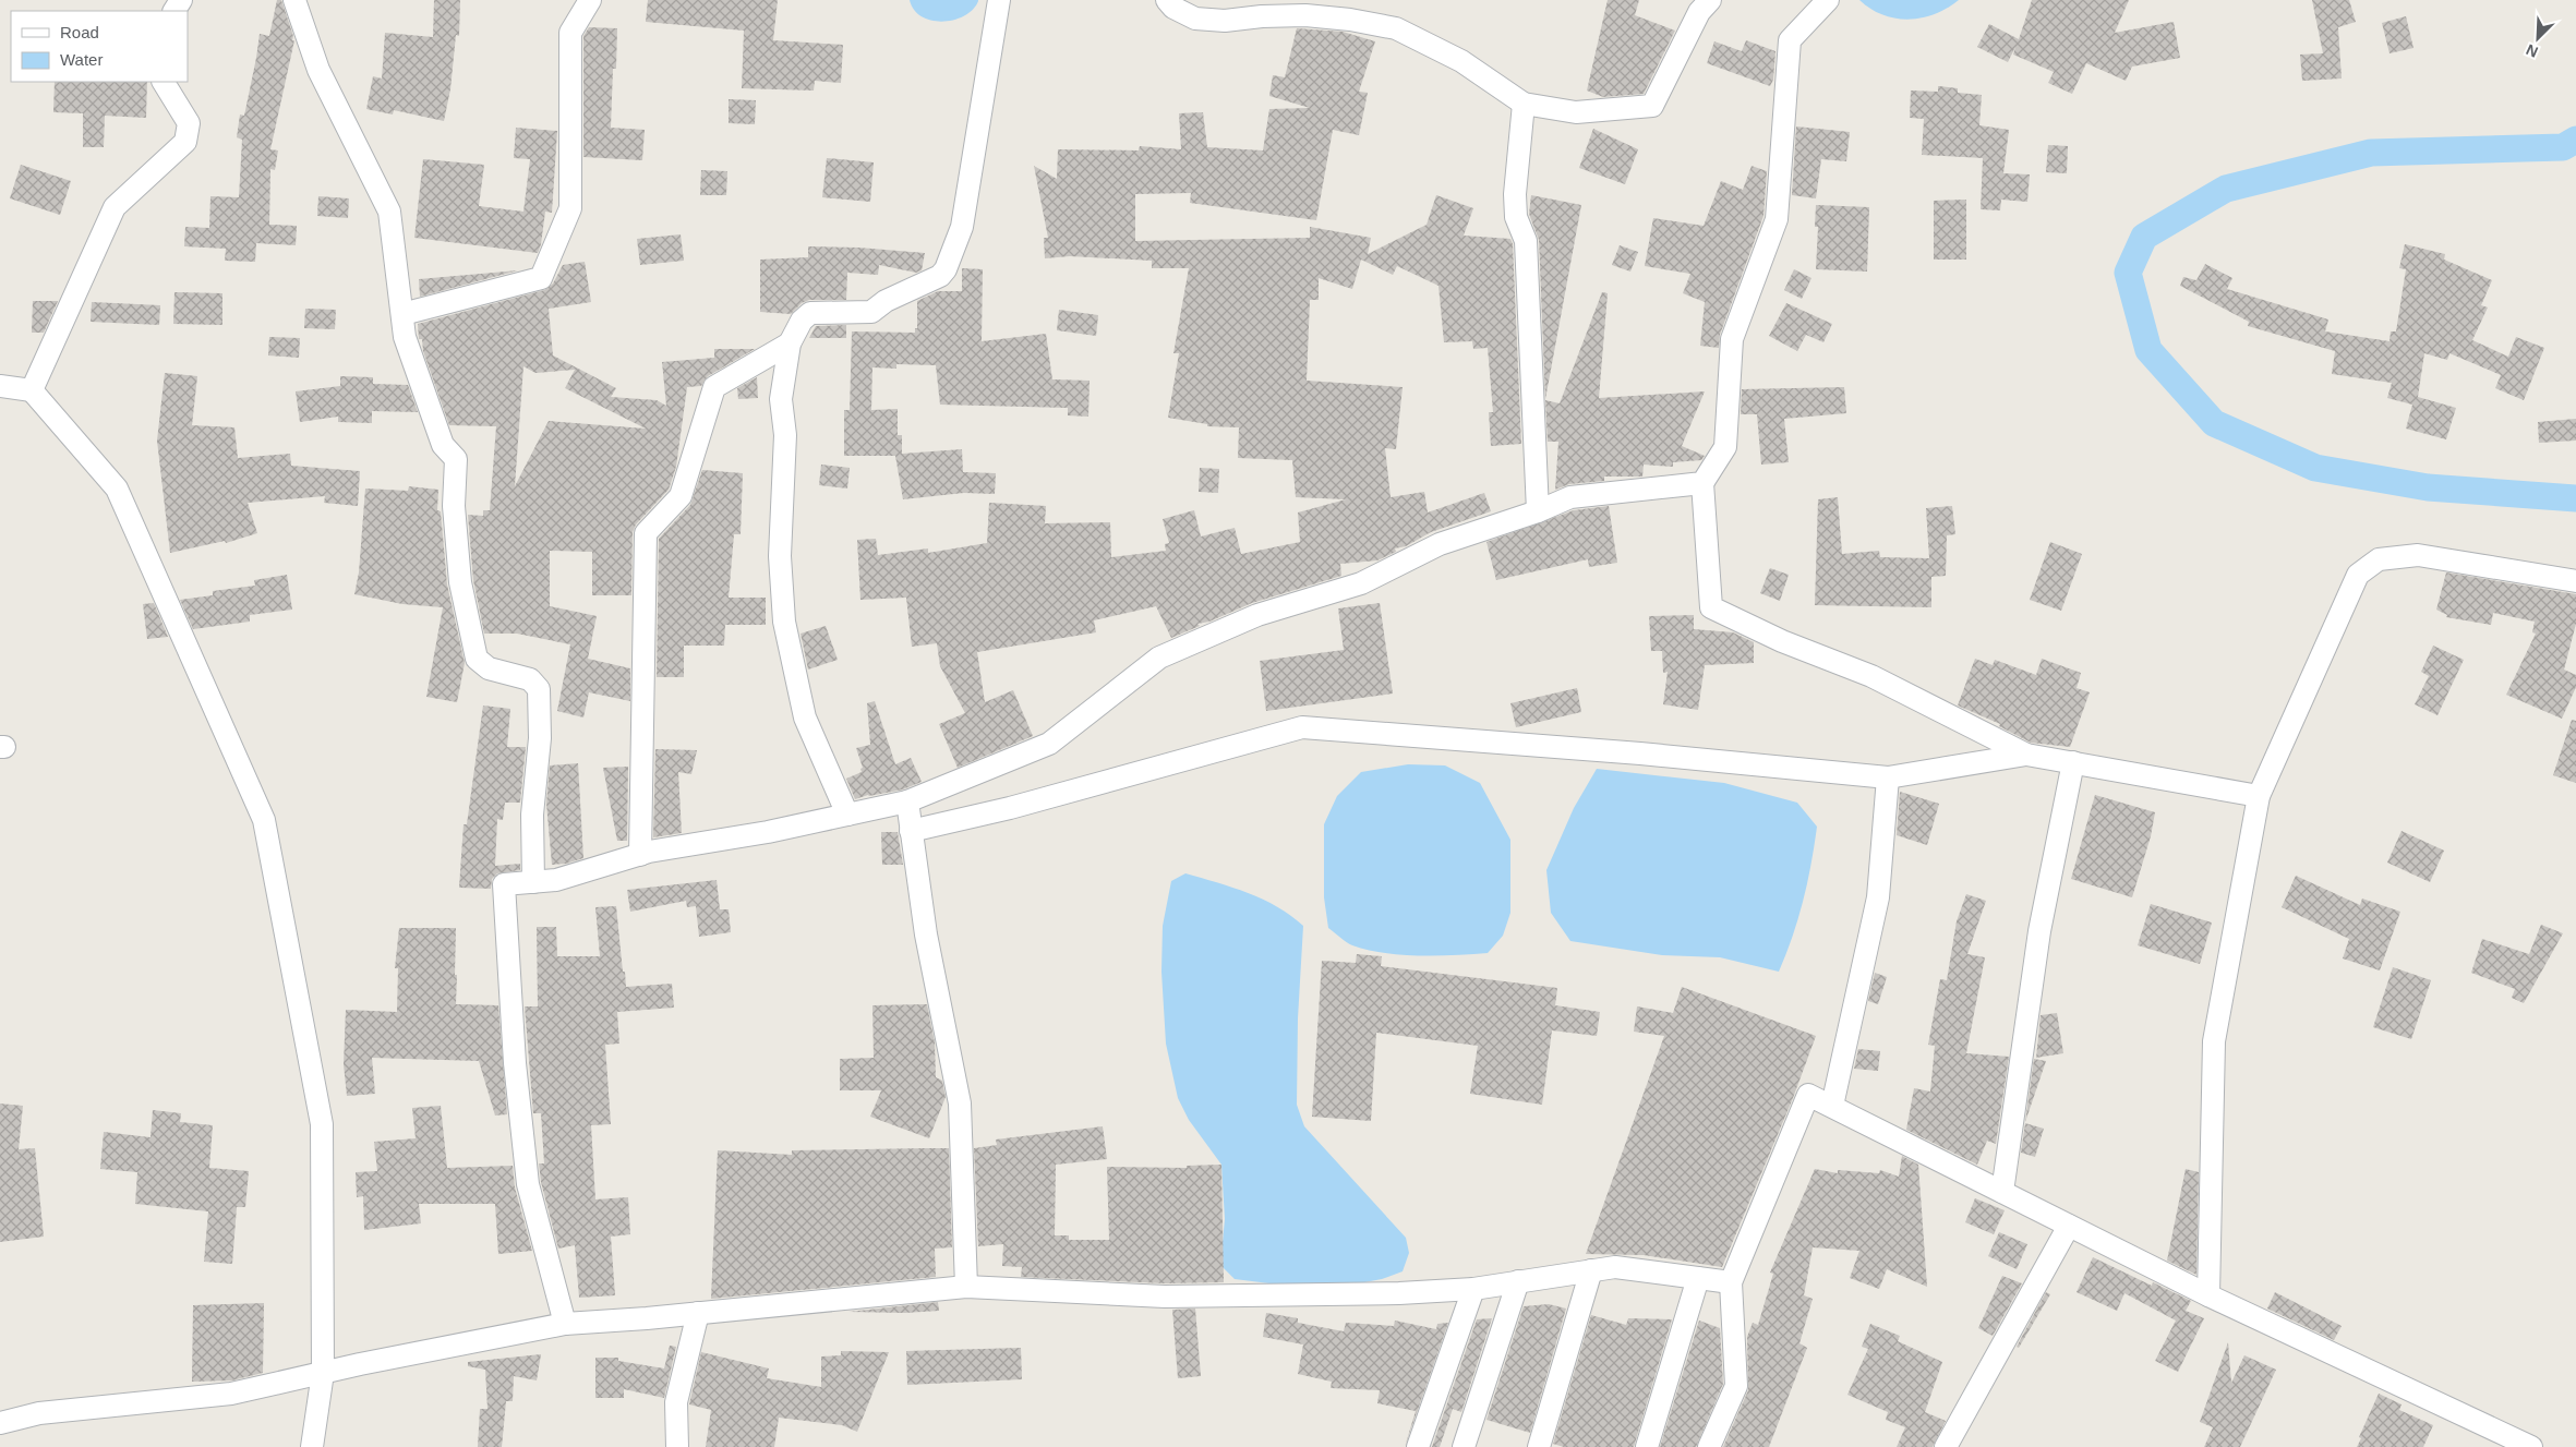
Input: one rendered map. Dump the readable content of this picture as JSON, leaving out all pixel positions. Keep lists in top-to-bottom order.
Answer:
{
  "legend": ["Road", "Water"],
  "north": "bottom left"
}
